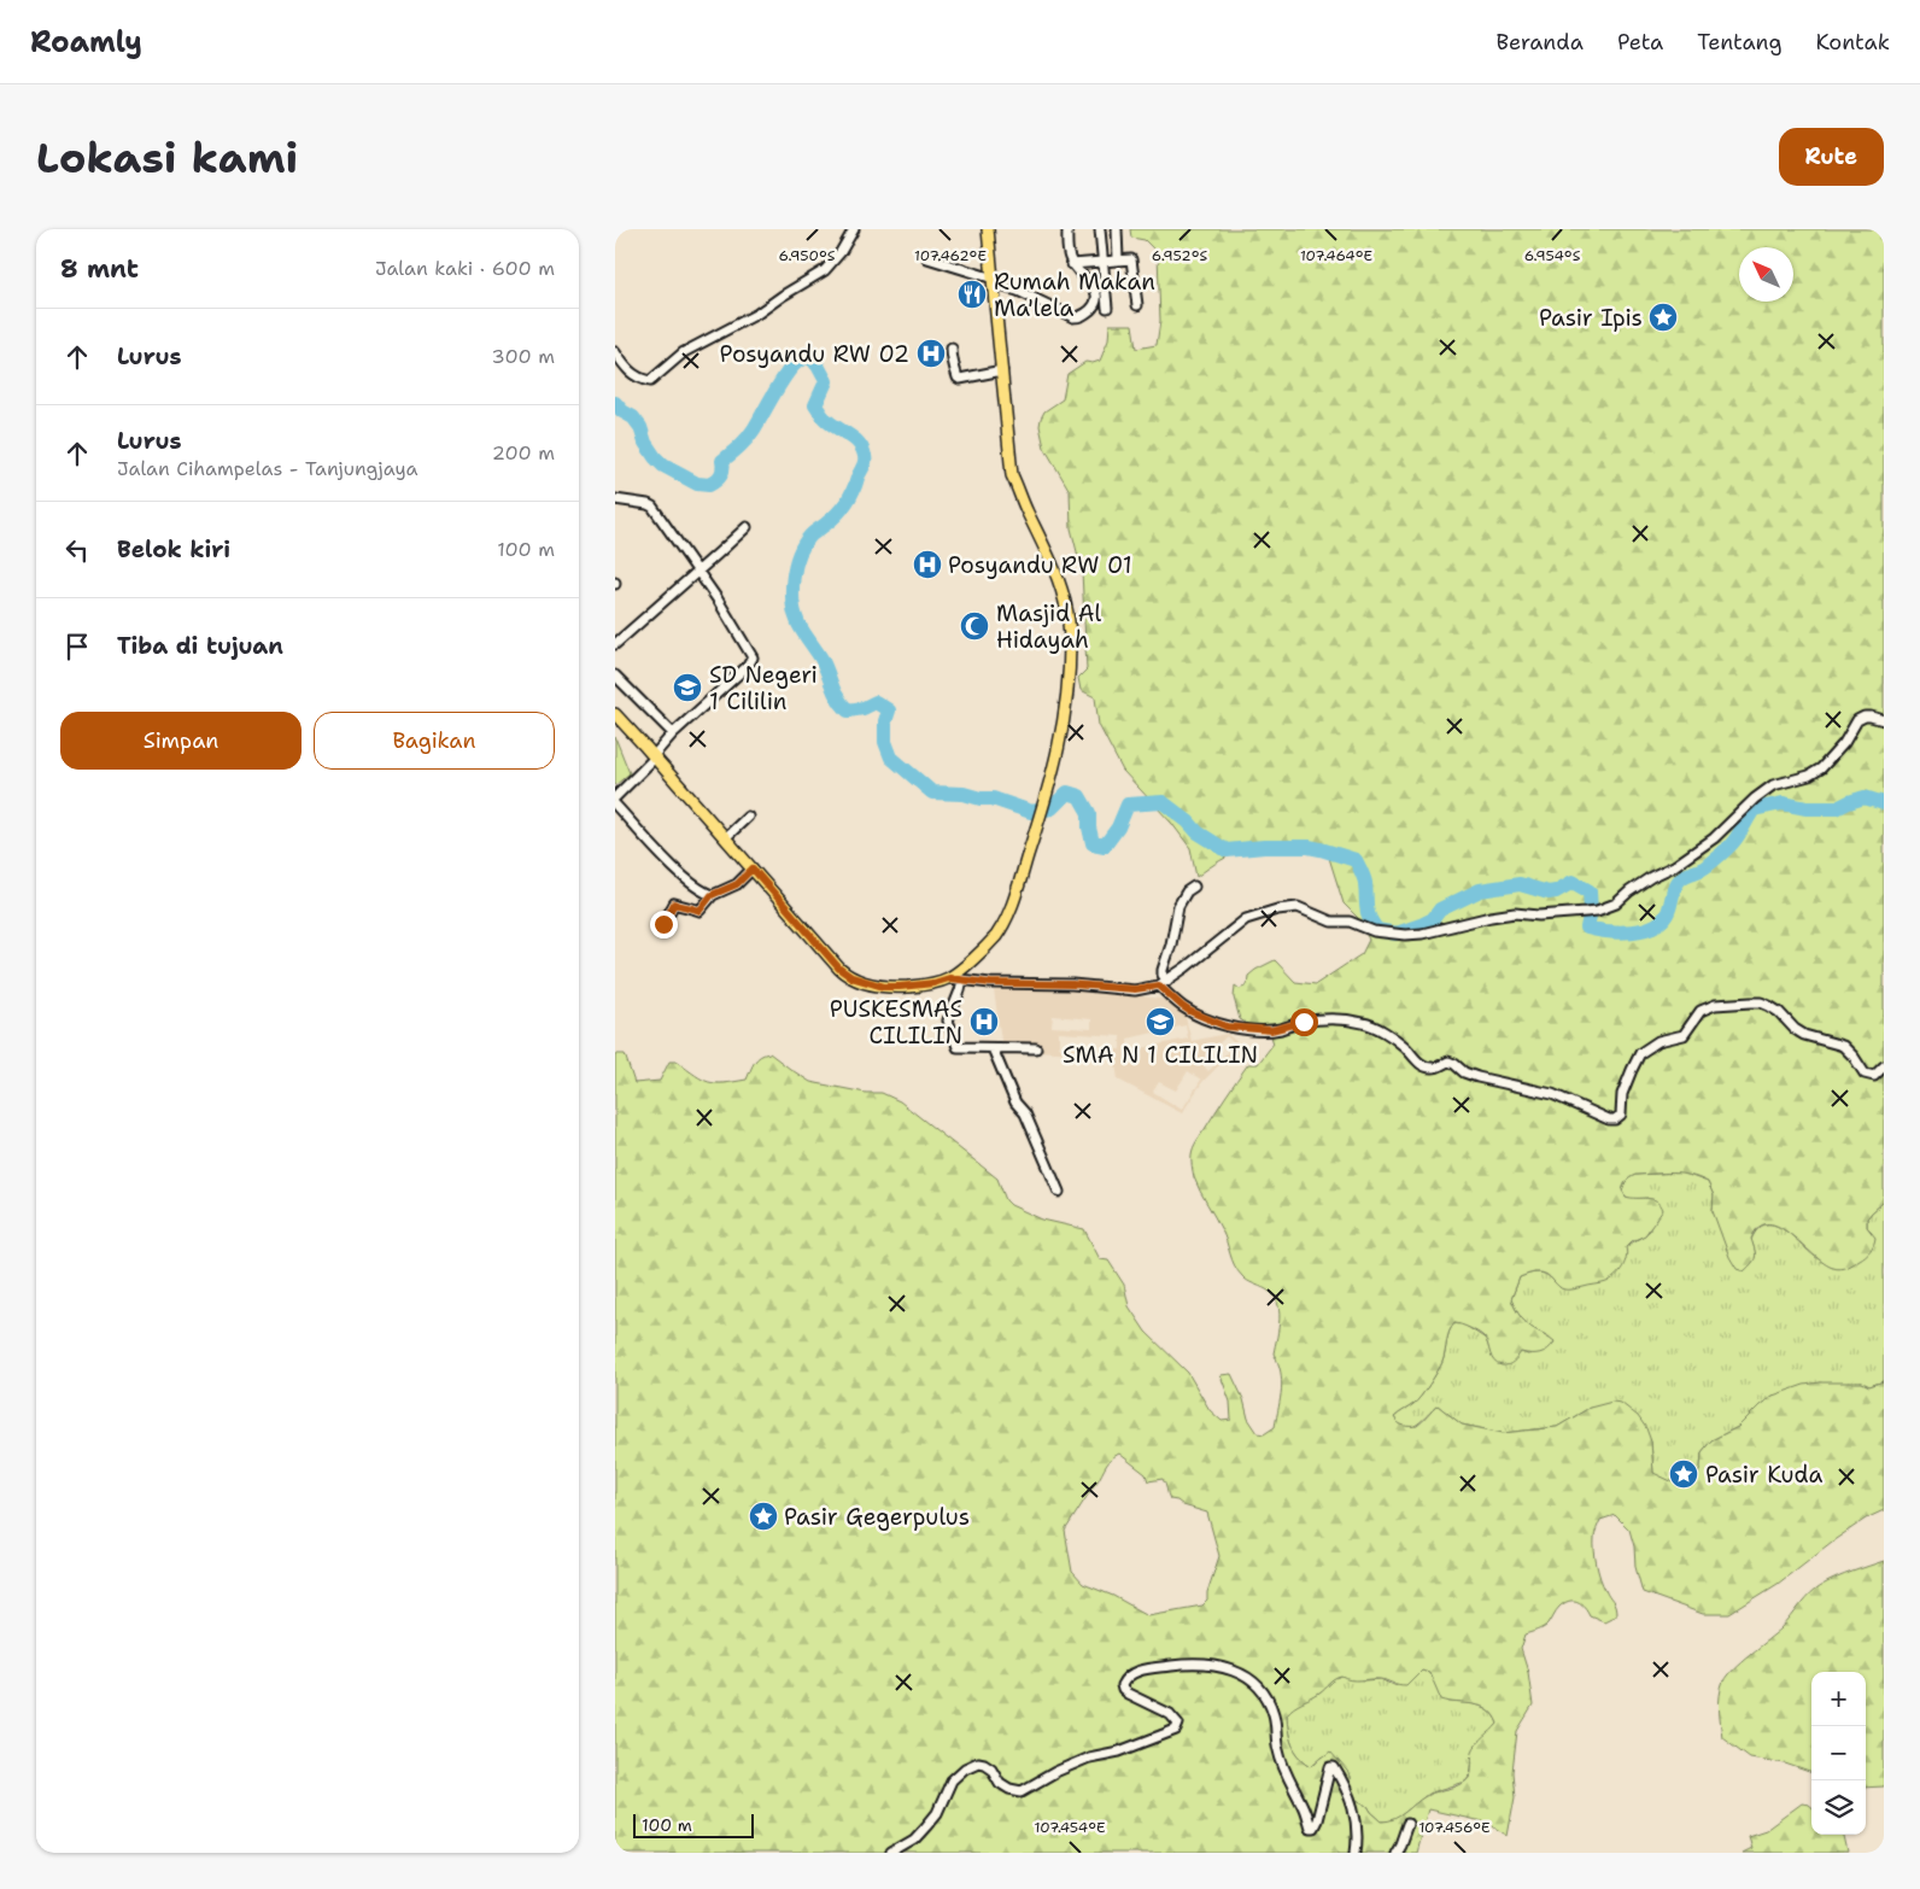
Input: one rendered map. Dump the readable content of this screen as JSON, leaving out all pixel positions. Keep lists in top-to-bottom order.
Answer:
{
  "places": {
    "restaurant": ["Rumah Makan Ma'lela"],
    "place": ["Pasir Ipis", "Pasir Kuda", "Pasir Gegerpulus"],
    "hospital": ["Posyandu RW 02", "Posyandu RW 01", "PUSKESMAS CILILIN"],
    "mosque": ["Masjid Al Hidayah"],
    "school or university": ["SD Negeri 1 Cililin", "SMA N 1 CILILIN"]
  },
  "scale_bar": "100 m",
  "north": "top left",
  "page": {
    "header": "Roamly",
    "nav": [
      "Beranda",
      "Peta",
      "Tentang",
      "Kontak"
    ],
    "buttons": [
      "Rute",
      ["Simpan", "Bagikan"]
    ],
    "title": "Lokasi kami",
    "heading": ["8 mnt", "Jalan kaki · 600 m"],
    "list": [
      ["Lurus", "300 m"],
      ["Lurus", "Jalan Cihampelas - Tanjungjaya", "200 m"],
      ["Belok kiri", "100 m"],
      "Tiba di tujuan"
    ],
    "map_buttons": ["+", "−"],
    "scale": "100 m"
  },
  "coordinates": [
    "107.462°E",
    "107.464°E",
    "6.950°S",
    "6.952°S",
    "6.954°S",
    "107.454°E",
    "107.456°E"
  ]
}
